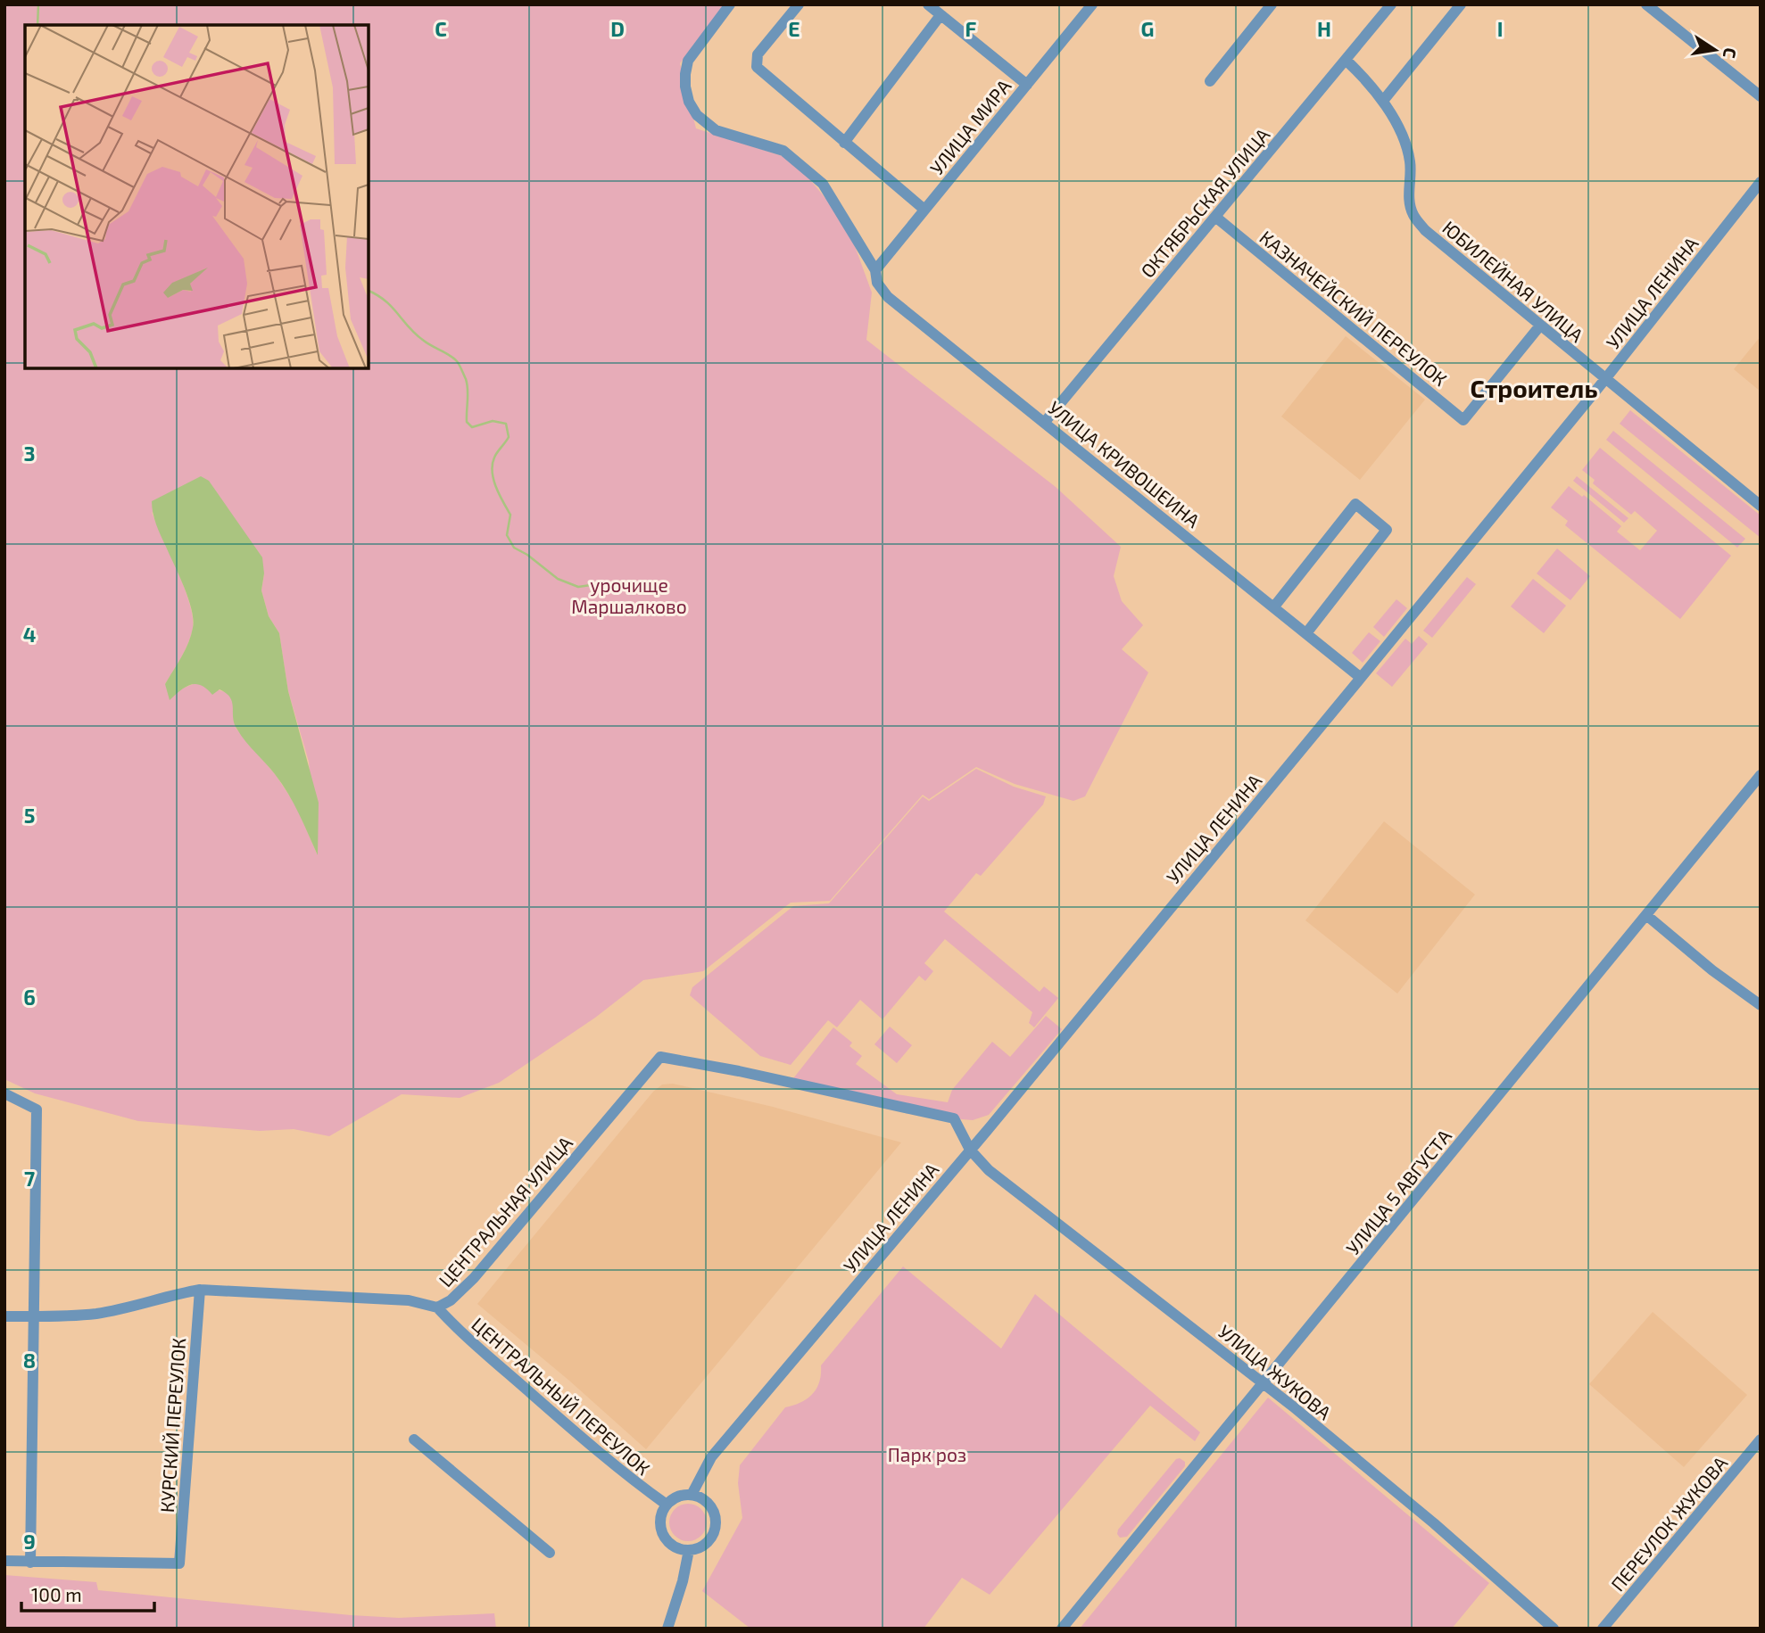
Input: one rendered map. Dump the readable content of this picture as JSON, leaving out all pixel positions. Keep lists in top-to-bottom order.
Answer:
{
  "streets": {
    "street": [
      "УЛИЦА МИРА",
      "ОКТЯБРЬСКАЯ УЛИЦА",
      "ЮБИЛЕЙНАЯ УЛИЦА",
      "УЛИЦА ЛЕНИНА",
      "КАЗНАЧЕЙСКИЙ ПЕРЕУЛОК",
      "УЛИЦА КРИВОШЕИНА",
      "УЛИЦА 5 АВГУСТА",
      "ЦЕНТРАЛЬНАЯ УЛИЦА",
      "УЛИЦА ЖУКОВА",
      "ЦЕНТРАЛЬНЫЙ ПЕРЕУЛОК",
      "КУРСКИЙ ПЕРЕУЛОК",
      "ПЕРЕУЛОК ЖУКОВА"
    ]
  },
  "crossings": [
    ["УЛИЦА МИРА", "УЛИЦА КРИВОШЕИНА"],
    ["ОКТЯБРЬСКАЯ УЛИЦА", "ЮБИЛЕЙНАЯ УЛИЦА"],
    ["ОКТЯБРЬСКАЯ УЛИЦА", "КАЗНАЧЕЙСКИЙ ПЕРЕУЛОК"],
    ["ОКТЯБРЬСКАЯ УЛИЦА", "УЛИЦА КРИВОШЕИНА"],
    ["ЮБИЛЕЙНАЯ УЛИЦА", "УЛИЦА ЛЕНИНА"],
    ["ЮБИЛЕЙНАЯ УЛИЦА", "КАЗНАЧЕЙСКИЙ ПЕРЕУЛОК"],
    ["УЛИЦА ЛЕНИНА", "УЛИЦА КРИВОШЕИНА"],
    ["УЛИЦА ЛЕНИНА", "ЦЕНТРАЛЬНАЯ УЛИЦА"],
    ["УЛИЦА ЛЕНИНА", "УЛИЦА ЖУКОВА"],
    ["УЛИЦА ЛЕНИНА", "ЦЕНТРАЛЬНЫЙ ПЕРЕУЛОК"],
    ["УЛИЦА 5 АВГУСТА", "УЛИЦА ЖУКОВА"],
    ["ЦЕНТРАЛЬНАЯ УЛИЦА", "УЛИЦА ЖУКОВА"],
    ["ЦЕНТРАЛЬНАЯ УЛИЦА", "ЦЕНТРАЛЬНЫЙ ПЕРЕУЛОК"],
    ["ЦЕНТРАЛЬНАЯ УЛИЦА", "КУРСКИЙ ПЕРЕУЛОК"]
  ],
  "districts": ["Строитель"],
  "parks": ["урочище Маршалково", "Парк роз"],
  "scale_bar": "100 m",
  "north": "right",
  "grid": {
    "columns": [
      "C",
      "D",
      "E",
      "F",
      "G",
      "H",
      "I"
    ],
    "rows": [
      "3",
      "4",
      "5",
      "6",
      "7",
      "8",
      "9"
    ]
  }
}
